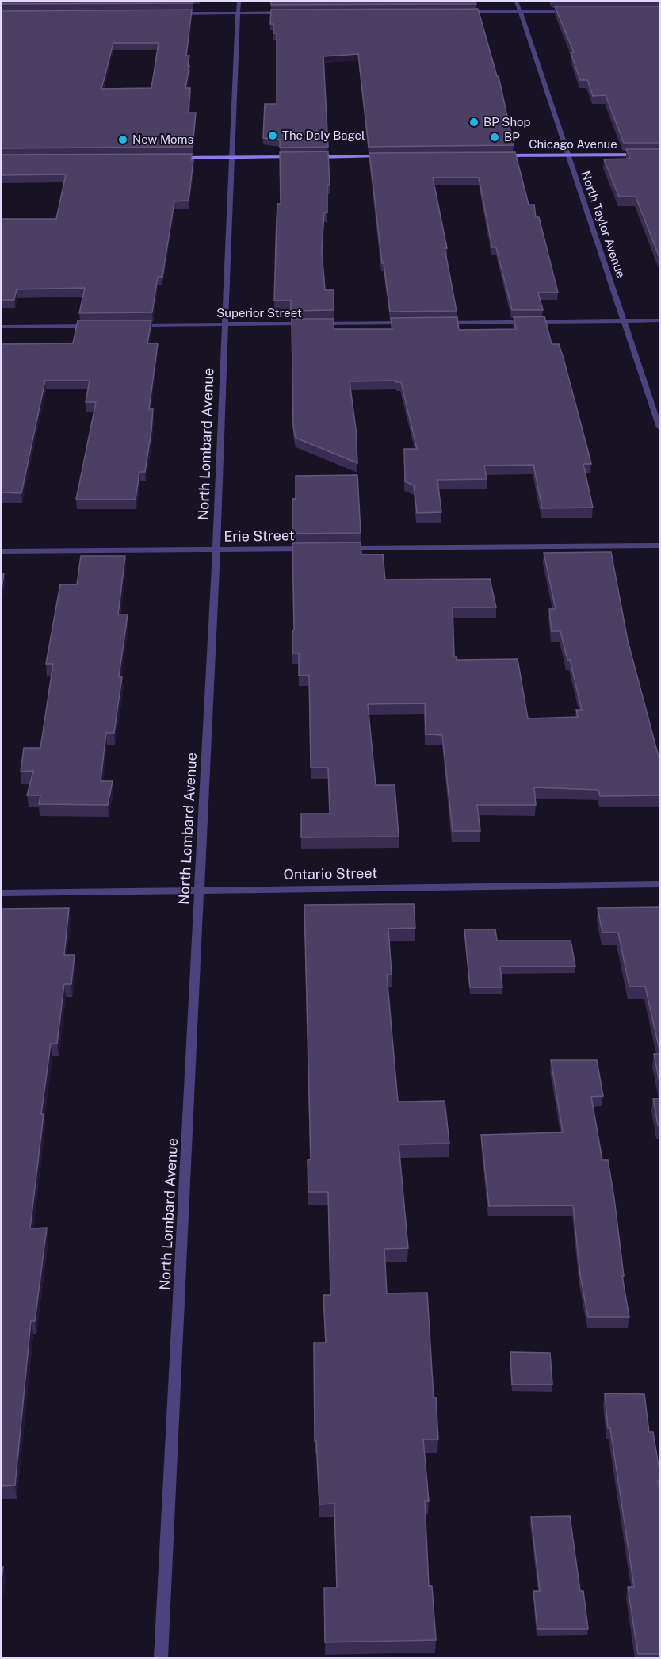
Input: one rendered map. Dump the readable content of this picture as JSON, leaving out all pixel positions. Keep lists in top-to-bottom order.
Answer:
{
  "streets": {
    "main road": ["Chicago Avenue"],
    "street": [
      "North Taylor Avenue",
      "Superior Street",
      "North Lombard Avenue",
      "Erie Street",
      "Ontario Street"
    ]
  },
  "crossings": [
    ["Chicago Avenue", "North Taylor Avenue"],
    ["Superior Street", "North Lombard Avenue"],
    ["North Lombard Avenue", "Erie Street"],
    ["North Lombard Avenue", "Ontario Street"]
  ],
  "places": [
    "BP Shop",
    "The Daly Bagel",
    "BP",
    "New Moms"
  ]
}
